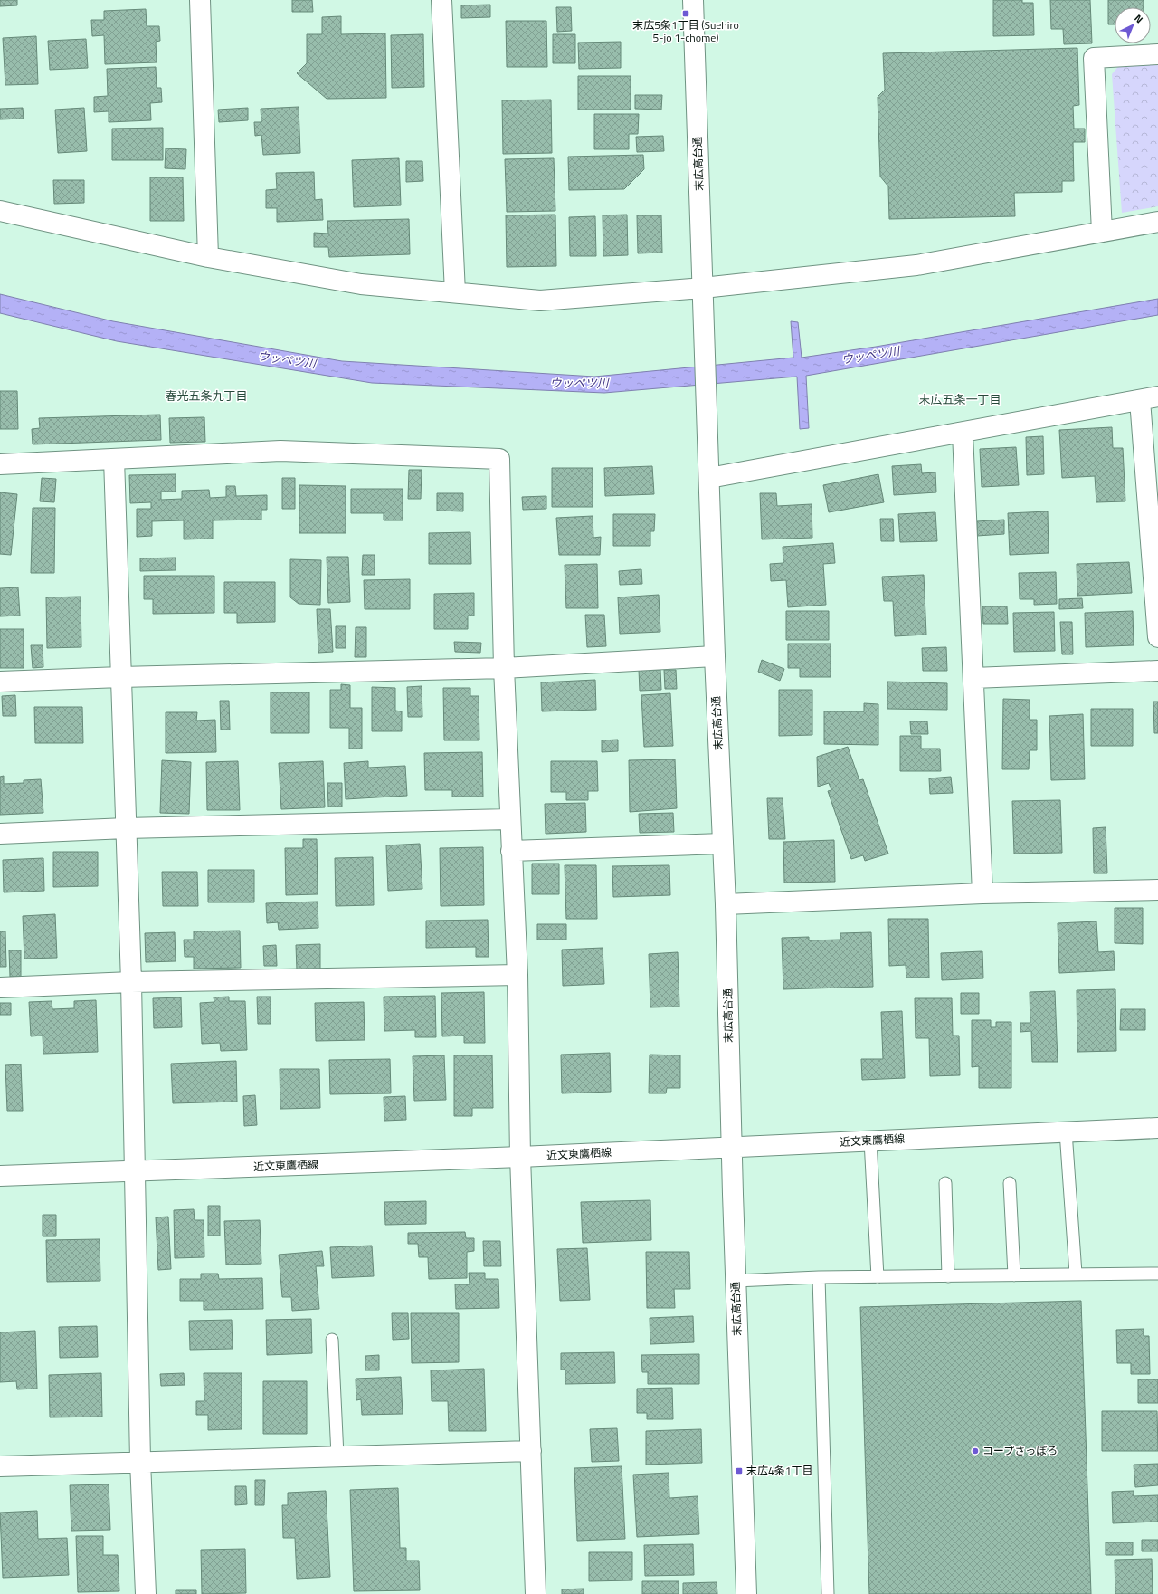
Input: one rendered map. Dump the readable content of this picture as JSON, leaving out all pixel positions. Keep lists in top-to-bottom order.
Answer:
{
  "streets": {
    "street": ["末広高台通", "近文東鷹栖線"]
  },
  "crossings": [
    ["末広高台通", "近文東鷹栖線"]
  ],
  "districts": ["春光五条九丁目", "末広五条一丁目"],
  "water": ["ウッペツ川"],
  "places": {
    "transit": ["末広5条1丁目 (Suehiro 5-jo 1-chome)", "末広4条1丁目"],
    "other": ["コープさっぽろ"]
  },
  "north": "top right"
}
